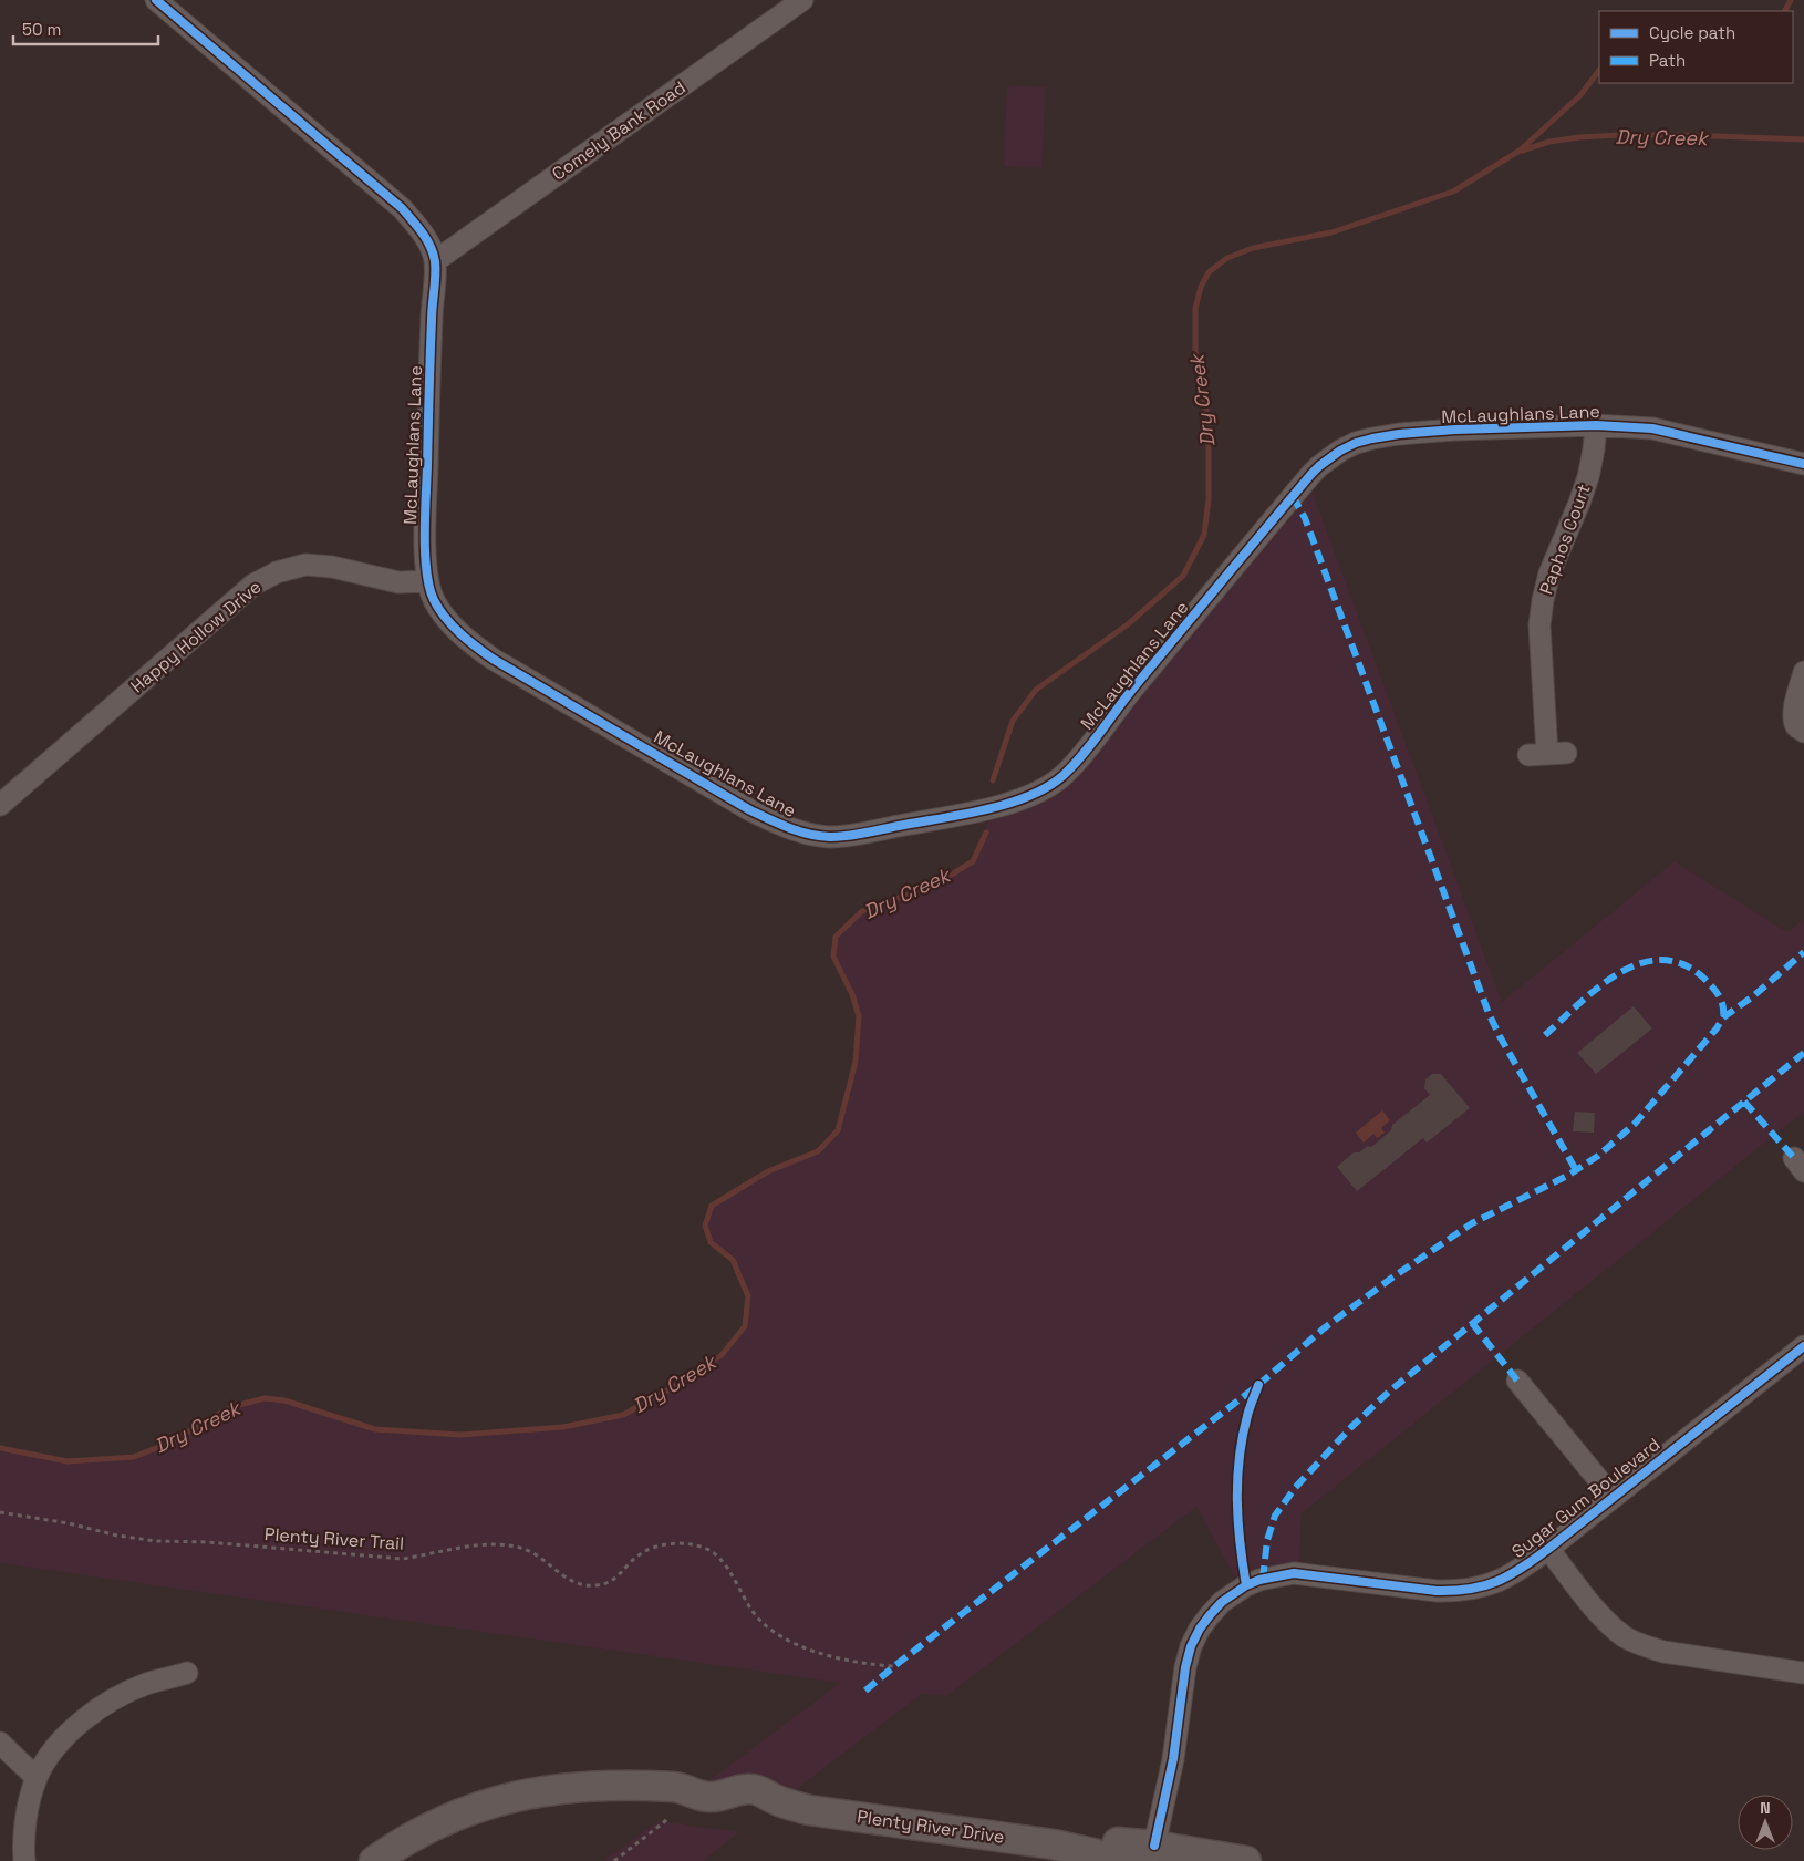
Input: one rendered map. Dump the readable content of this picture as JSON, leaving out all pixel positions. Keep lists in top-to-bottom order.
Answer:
{
  "streets": {
    "street": [
      "Comely Bank Road",
      "McLaughlans Lane",
      "Paphos Court",
      "Happy Hollow Drive",
      "Sugar Gum Boulevard",
      "Plenty River Drive"
    ],
    "path": ["Plenty River Trail"]
  },
  "crossings": [
    ["Comely Bank Road", "McLaughlans Lane"],
    ["McLaughlans Lane", "Paphos Court"],
    ["McLaughlans Lane", "Happy Hollow Drive"],
    ["Sugar Gum Boulevard", "Plenty River Drive"]
  ],
  "water": ["Dry Creek"],
  "legend": ["Cycle path", "Path"],
  "scale_bar": "50 m",
  "north": "top"
}
